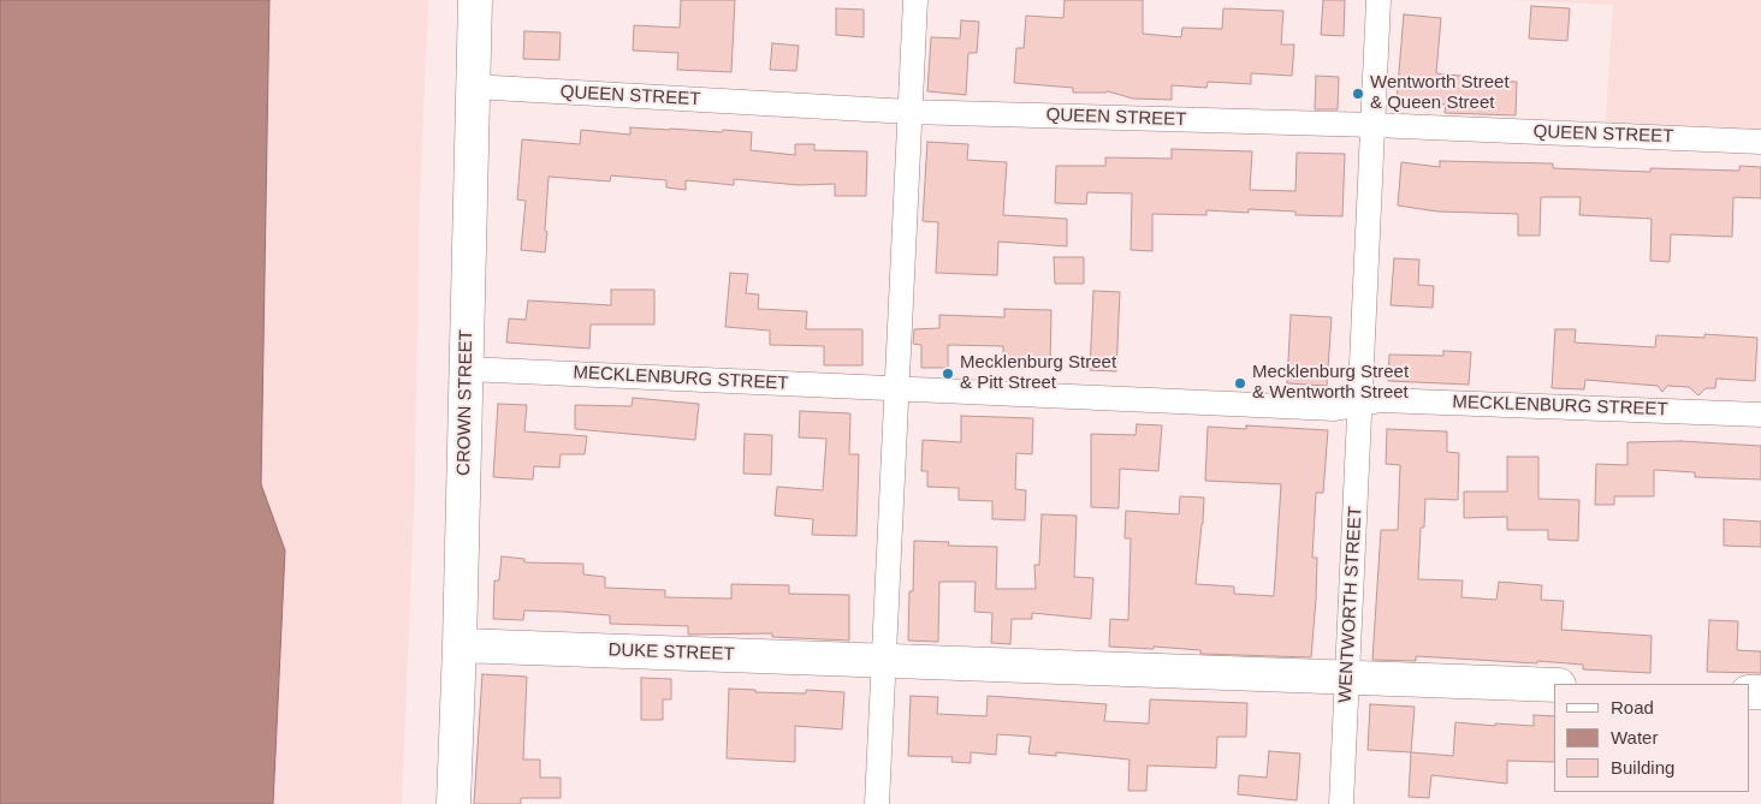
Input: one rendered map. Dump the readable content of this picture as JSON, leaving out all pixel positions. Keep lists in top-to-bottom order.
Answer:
{
  "streets": {
    "street": [
      "QUEEN STREET",
      "MECKLENBURG STREET",
      "CROWN STREET",
      "WENTWORTH STREET",
      "DUKE STREET"
    ]
  },
  "crossings": [
    ["QUEEN STREET", "CROWN STREET"],
    ["QUEEN STREET", "WENTWORTH STREET"],
    ["MECKLENBURG STREET", "CROWN STREET"],
    ["MECKLENBURG STREET", "WENTWORTH STREET"],
    ["CROWN STREET", "DUKE STREET"],
    ["WENTWORTH STREET", "DUKE STREET"]
  ],
  "places": ["Wentworth Street & Queen Street", "Mecklenburg Street & Pitt Street", "Mecklenburg Street & Wentworth Street"],
  "legend": ["Road", "Water", "Building"]
}
